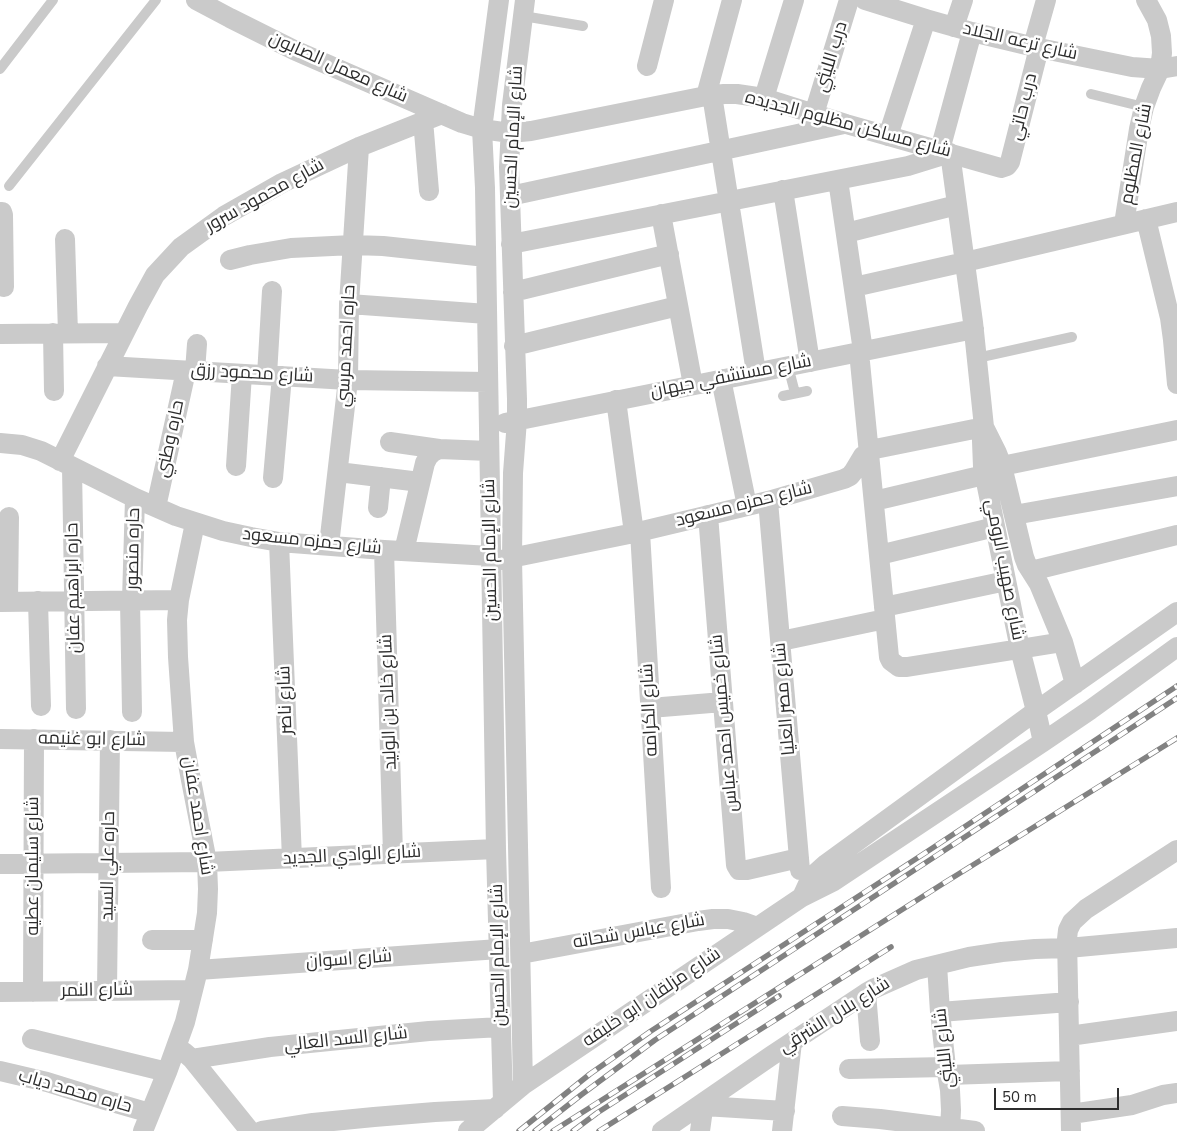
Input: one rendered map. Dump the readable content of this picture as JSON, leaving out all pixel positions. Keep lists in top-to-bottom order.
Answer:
{
  "streets": {
    "street": [
      "شارع ترعه الجلاد",
      "درب الليثي",
      "شارع معمل الصابون",
      "درب حاتي",
      "شارع مساكن مظلوم الجديده",
      "شارع الإمام الحسين",
      "شارع المظلوم",
      "شارع محمود سرور",
      "حاره احمد مرسي",
      "شارع محمود رزق",
      "شارع مستشفي جيهان",
      "حاره وطني",
      "شارع حمزه مسعود",
      "حاره منصور",
      "شارع صهيب الرومي",
      "حاره ابراهيم عفان",
      "شارع مصر العليا",
      "شارع ناصر",
      "شارع خالد بن الوليد",
      "شارع الكرامه",
      "شارع خميس احمد عباس",
      "شارع ابو غنيمه",
      "شارع احمد عفان",
      "شارع الوادي الجديد",
      "شارع سليمان عطيه",
      "حاره علي السيد",
      "شارع عباس شحاته",
      "شارع اسوان",
      "شارع النمر",
      "شارع مزلقان ابو خليفه",
      "شارع بلال الشرقي",
      "شارع السد العالي",
      "شارع الليثي",
      "حاره محمد دياب"
    ]
  },
  "crossings": [
    ["شارع ترعه الجلاد", "درب حاتي"],
    ["شارع ترعه الجلاد", "شارع المظلوم"],
    ["درب الليثي", "شارع مساكن مظلوم الجديده"],
    ["شارع معمل الصابون", "شارع مساكن مظلوم الجديده"],
    ["شارع معمل الصابون", "شارع الإمام الحسين"],
    ["شارع معمل الصابون", "شارع محمود سرور"],
    ["درب حاتي", "شارع مساكن مظلوم الجديده"],
    ["شارع مساكن مظلوم الجديده", "شارع الإمام الحسين"],
    ["شارع مساكن مظلوم الجديده", "شارع صهيب الرومي"],
    ["شارع الإمام الحسين", "شارع محمود رزق"],
    ["شارع الإمام الحسين", "شارع مستشفي جيهان"],
    ["شارع الإمام الحسين", "شارع حمزه مسعود"],
    ["شارع الإمام الحسين", "شارع الوادي الجديد"],
    ["شارع الإمام الحسين", "شارع عباس شحاته"],
    ["شارع الإمام الحسين", "شارع اسوان"],
    ["شارع الإمام الحسين", "شارع مزلقان ابو خليفه"],
    ["شارع الإمام الحسين", "شارع السد العالي"],
    ["شارع محمود سرور", "حاره احمد مرسي"],
    ["شارع محمود سرور", "شارع محمود رزق"],
    ["شارع محمود سرور", "شارع حمزه مسعود"],
    ["شارع محمود سرور", "حاره ابراهيم عفان"],
    ["حاره احمد مرسي", "شارع محمود رزق"],
    ["حاره احمد مرسي", "شارع حمزه مسعود"],
    ["شارع محمود رزق", "حاره وطني"],
    ["شارع مستشفي جيهان", "شارع صهيب الرومي"],
    ["شارع مستشفي جيهان", "شارع الكرامه"],
    ["حاره وطني", "شارع حمزه مسعود"],
    ["شارع حمزه مسعود", "حاره منصور"],
    ["شارع حمزه مسعود", "حاره ابراهيم عفان"],
    ["شارع حمزه مسعود", "شارع مصر العليا"],
    ["شارع حمزه مسعود", "شارع ناصر"],
    ["شارع حمزه مسعود", "شارع خالد بن الوليد"],
    ["شارع حمزه مسعود", "شارع الكرامه"],
    ["شارع حمزه مسعود", "شارع خميس احمد عباس"],
    ["شارع حمزه مسعود", "شارع احمد عفان"],
    ["شارع صهيب الرومي", "شارع مزلقان ابو خليفه"],
    ["شارع مصر العليا", "شارع خميس احمد عباس"],
    ["شارع مصر العليا", "شارع مزلقان ابو خليفه"],
    ["شارع ناصر", "شارع الوادي الجديد"],
    ["شارع خالد بن الوليد", "شارع الوادي الجديد"],
    ["شارع ابو غنيمه", "شارع احمد عفان"],
    ["شارع ابو غنيمه", "شارع سليمان عطيه"],
    ["شارع ابو غنيمه", "حاره علي السيد"],
    ["شارع احمد عفان", "شارع الوادي الجديد"],
    ["شارع احمد عفان", "شارع اسوان"],
    ["شارع احمد عفان", "شارع النمر"],
    ["شارع احمد عفان", "شارع السد العالي"],
    ["شارع احمد عفان", "حاره محمد دياب"],
    ["شارع الوادي الجديد", "شارع سليمان عطيه"],
    ["شارع الوادي الجديد", "حاره علي السيد"],
    ["شارع سليمان عطيه", "شارع النمر"],
    ["حاره علي السيد", "شارع النمر"],
    ["شارع عباس شحاته", "شارع مزلقان ابو خليفه"],
    ["شارع بلال الشرقي", "شارع الليثي"]
  ],
  "scale_bar": "50 m"
}
